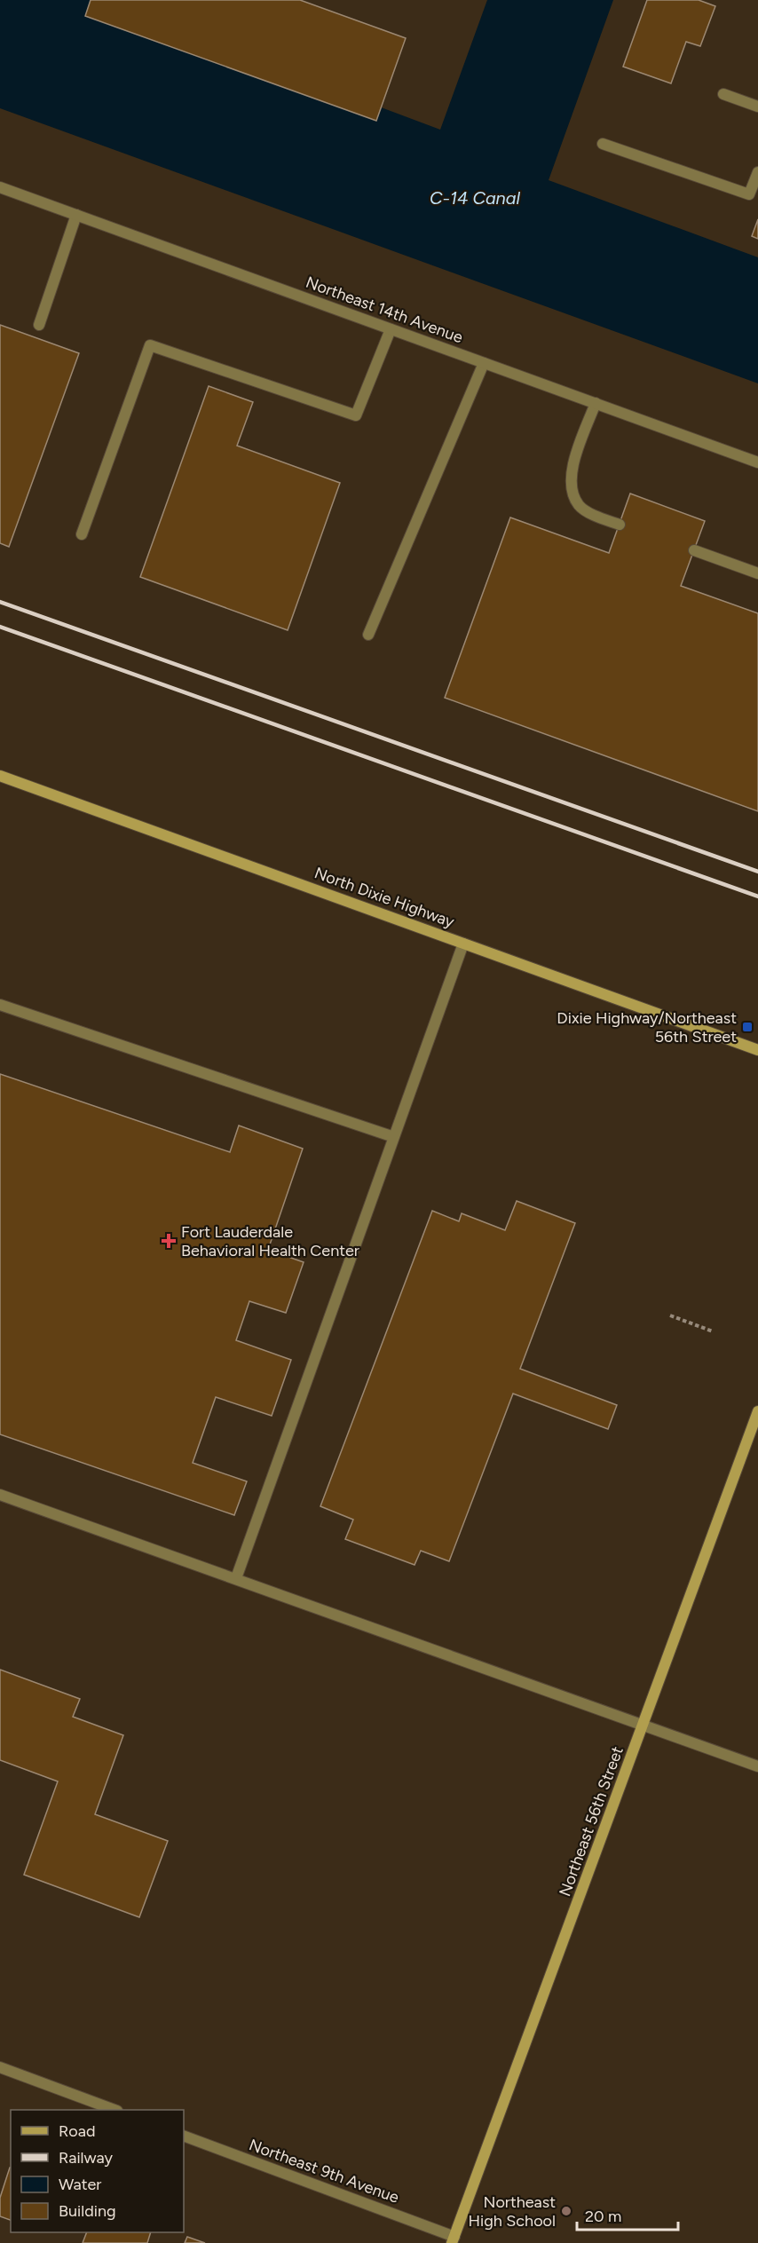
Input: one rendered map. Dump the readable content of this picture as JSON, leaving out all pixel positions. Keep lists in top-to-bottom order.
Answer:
{
  "streets": {
    "street": [
      "Northeast 14th Avenue",
      "North Dixie Highway",
      "Northeast 56th Street",
      "Northeast 9th Avenue"
    ]
  },
  "crossings": [
    ["Northeast 56th Street", "Northeast 9th Avenue"]
  ],
  "water": ["C-14 Canal"],
  "places": {
    "transit": ["Dixie Highway/Northeast 56th Street"],
    "health": ["Fort Lauderdale Behavioral Health Center"],
    "other": ["Northeast High School"]
  },
  "legend": [
    "Road",
    "Railway",
    "Water",
    "Building"
  ],
  "scale_bar": "20 m"
}
